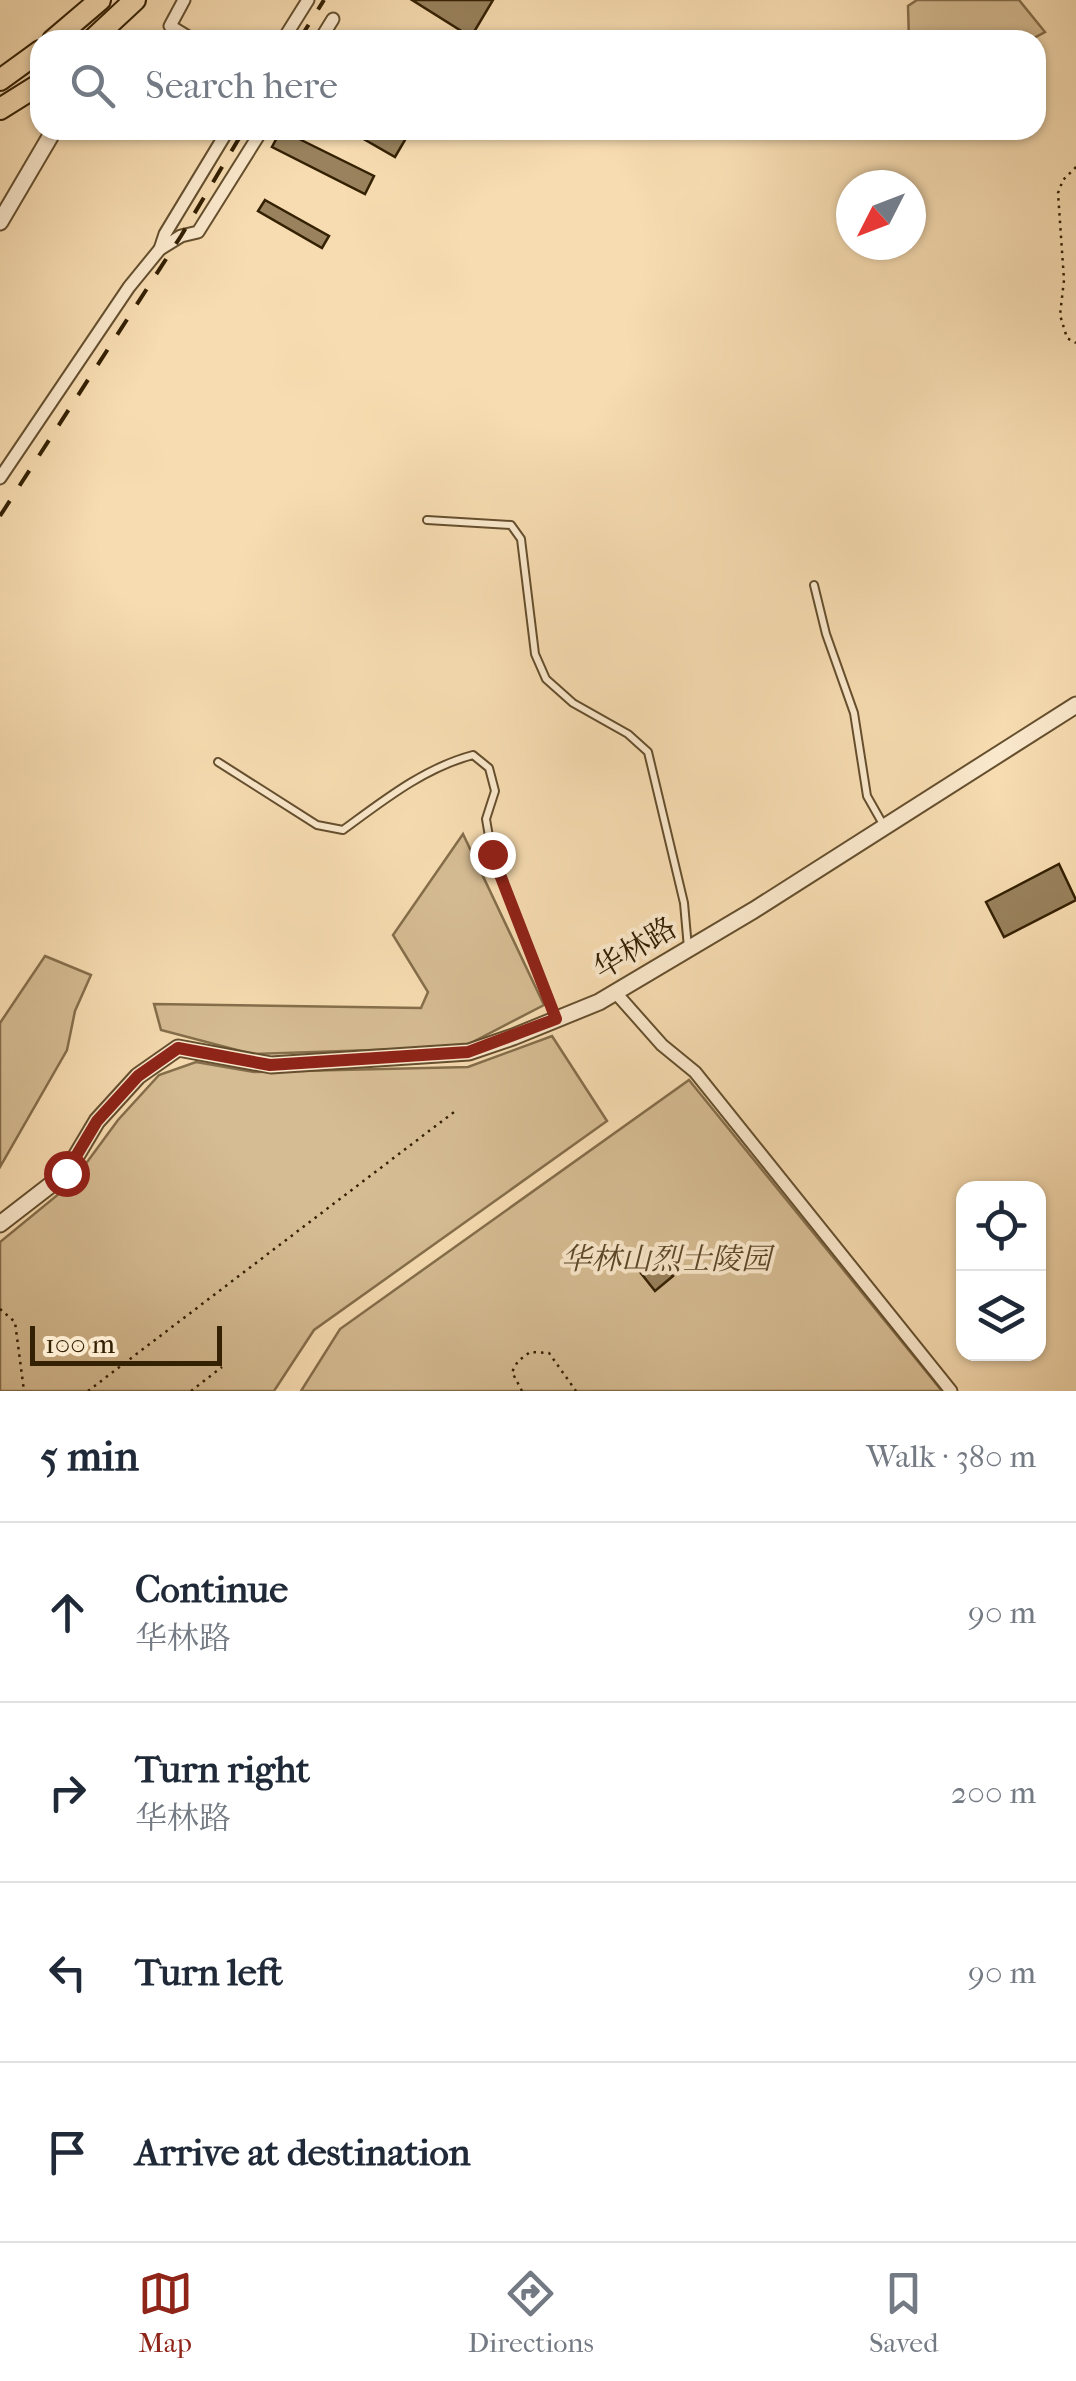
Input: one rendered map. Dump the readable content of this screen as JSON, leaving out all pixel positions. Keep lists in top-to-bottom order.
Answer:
{
  "streets": {
    "street": ["华林路"]
  },
  "parks": ["华林山烈士陵园"],
  "scale_bar": "100 m",
  "north": "bottom left",
  "page": {
    "search": "Search here",
    "scale": "100 m",
    "heading": ["5 min", "Walk · 380 m"],
    "list": [
      ["Continue", "华林路", "90 m"],
      ["Turn right", "华林路", "200 m"],
      ["Turn left", "90 m"],
      "Arrive at destination"
    ],
    "nav": ["Map", "Directions", "Saved"]
  }
}
